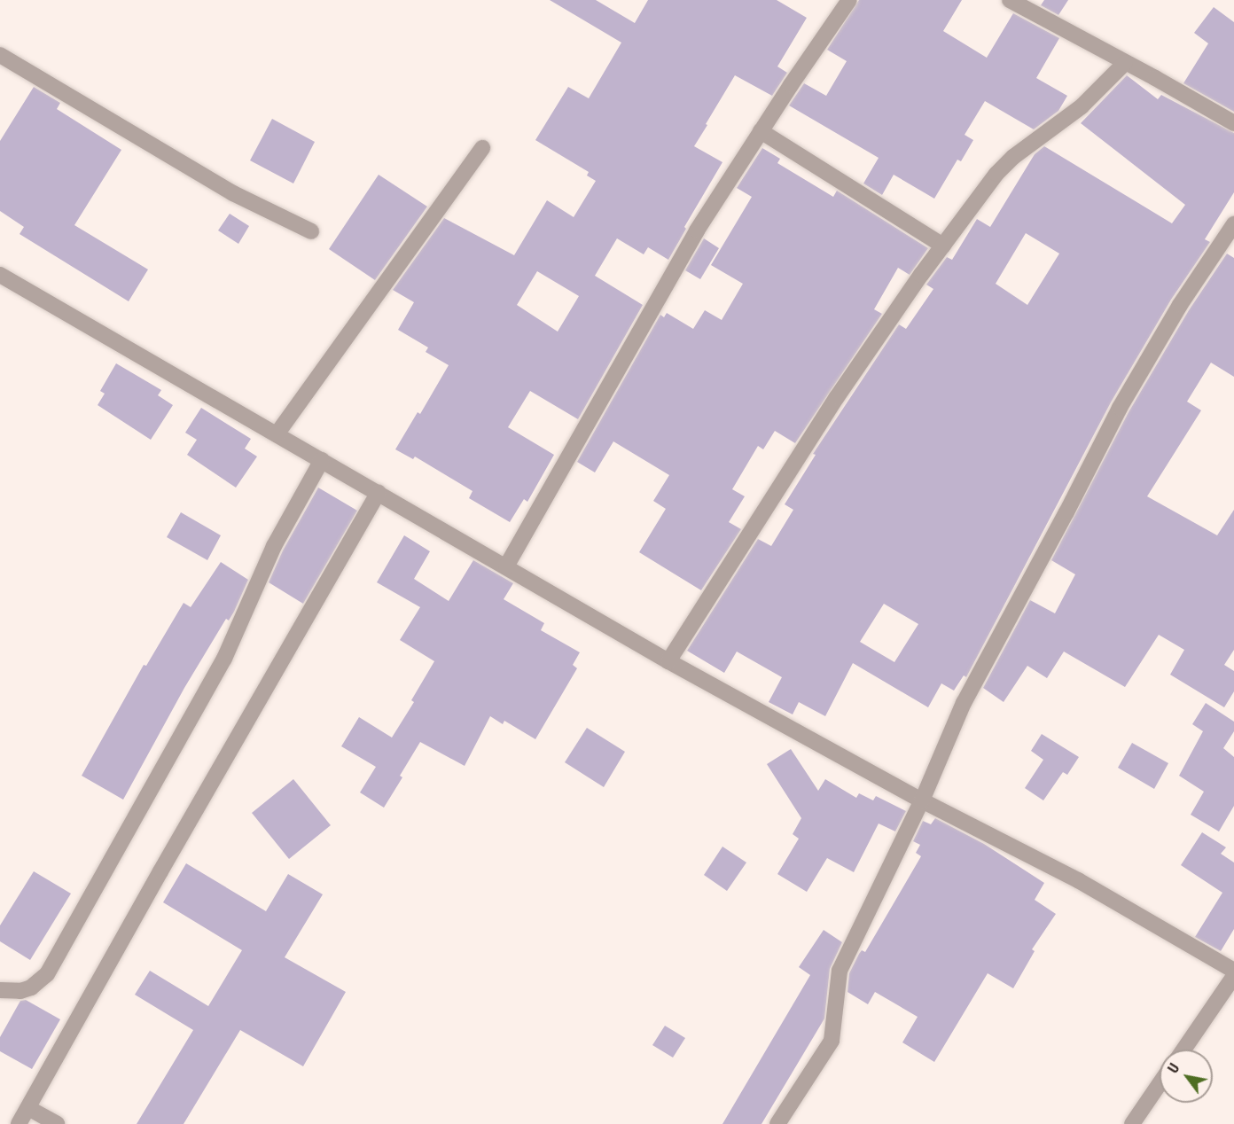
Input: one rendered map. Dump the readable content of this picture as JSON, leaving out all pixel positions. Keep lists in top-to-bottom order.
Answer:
{
  "north": "top left"
}
